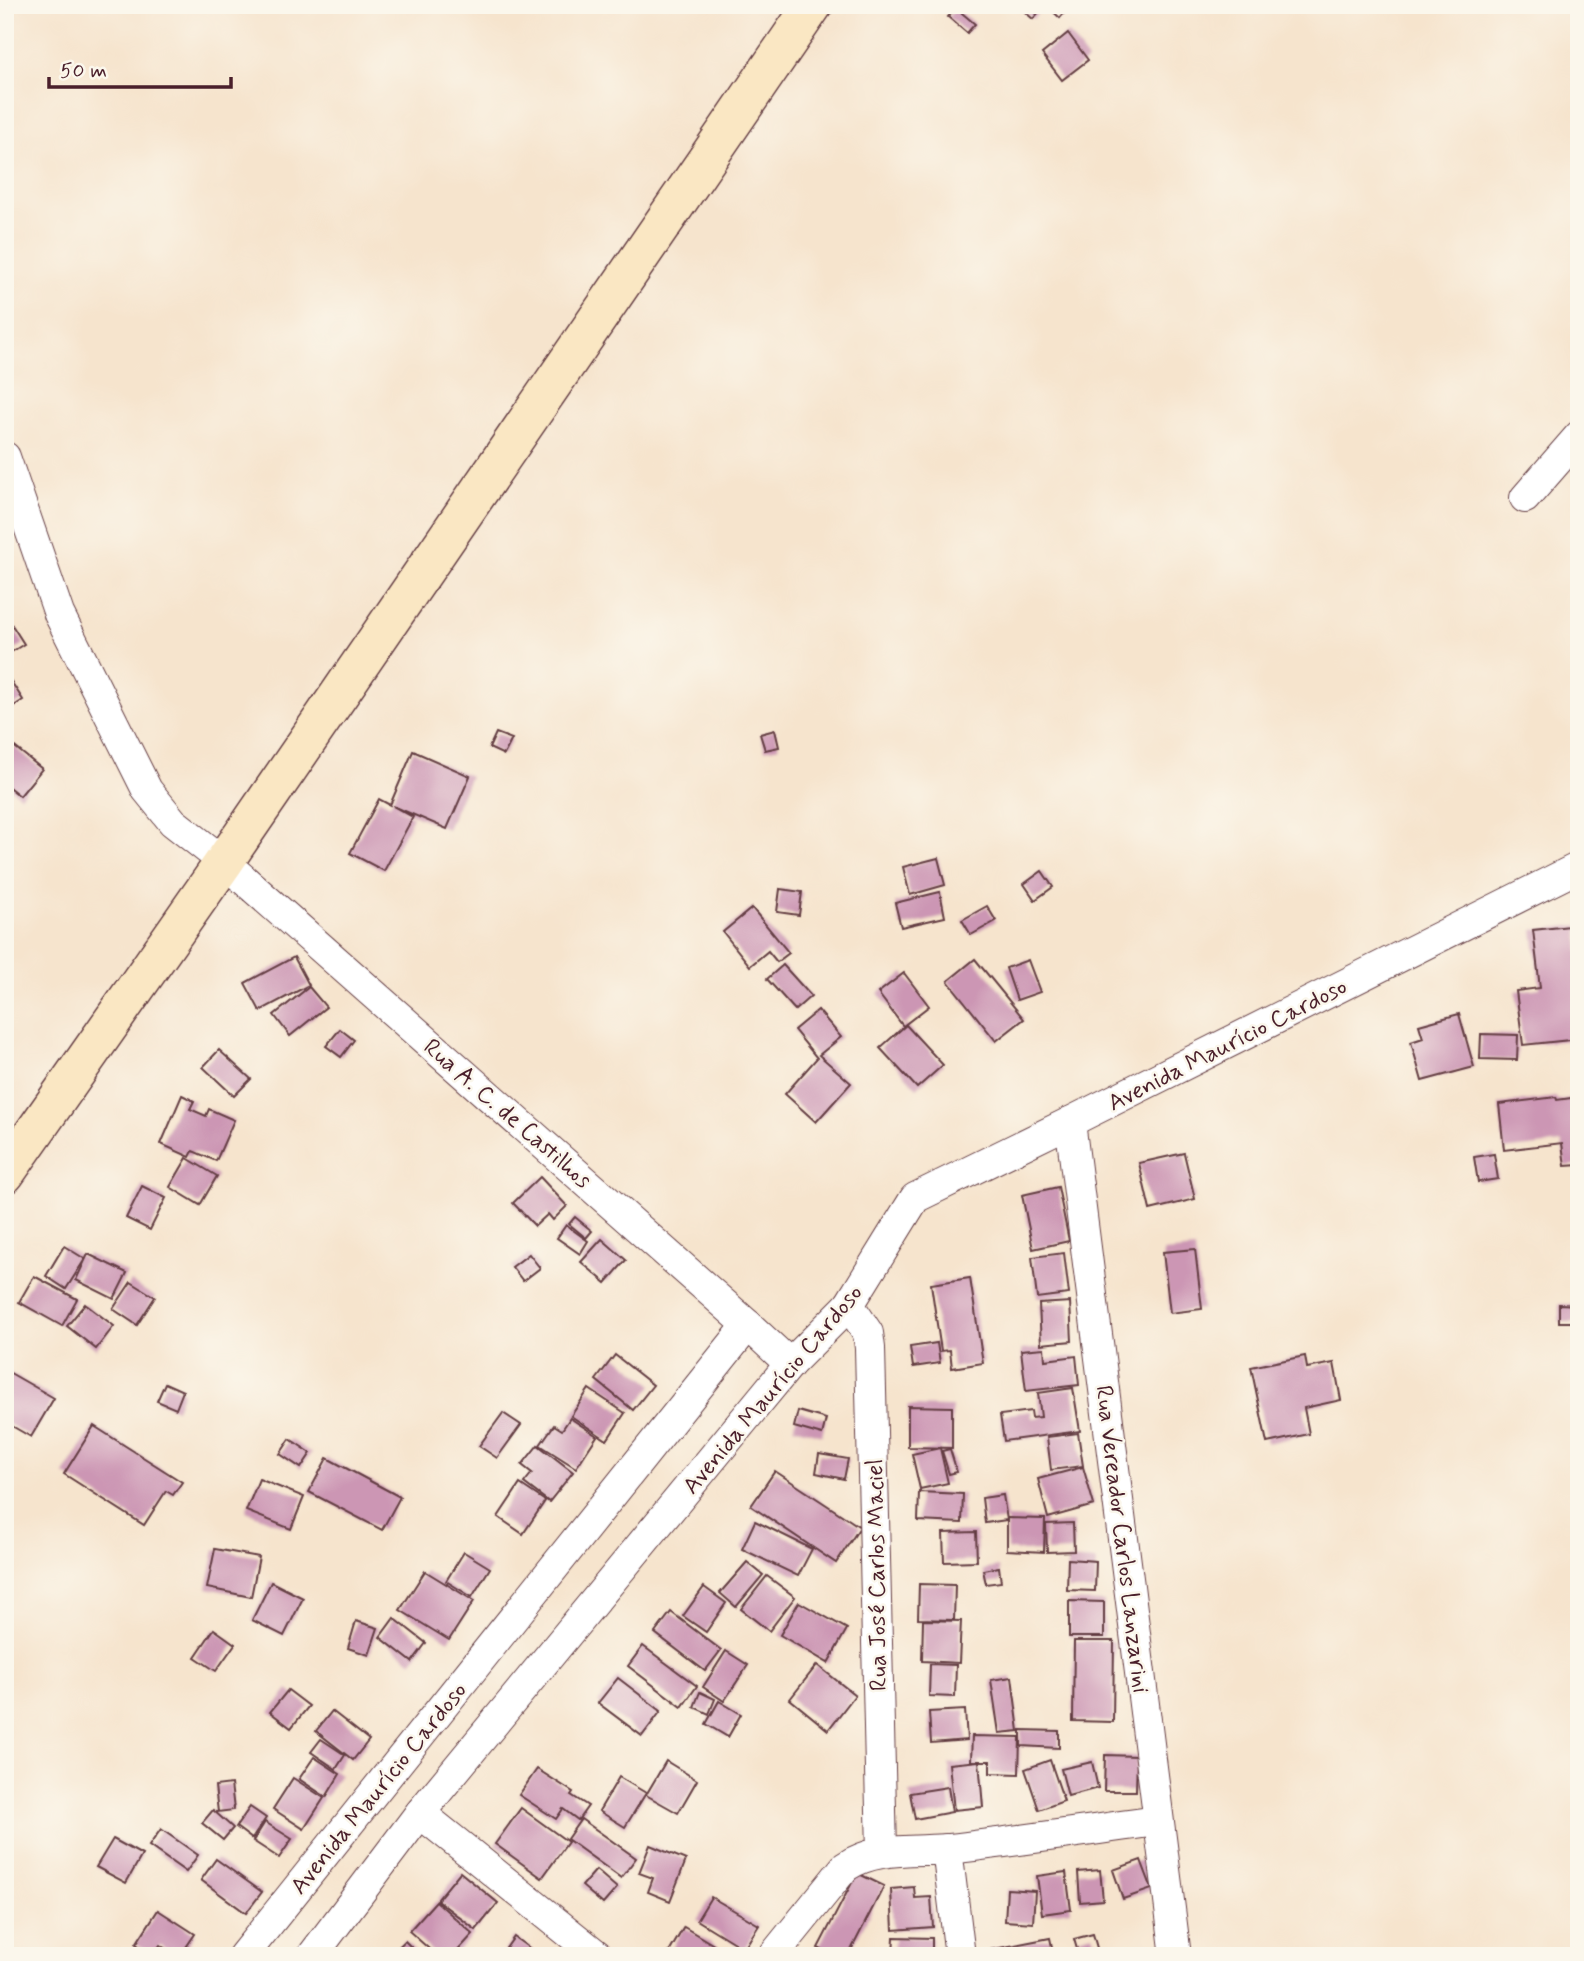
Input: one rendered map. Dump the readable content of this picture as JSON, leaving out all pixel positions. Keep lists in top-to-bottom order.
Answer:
{
  "streets": {
    "street": [
      "Avenida Maurício Cardoso",
      "Rua A. C. de Castilhos",
      "Rua Vereador Carlos Lanzarini",
      "Rua José Carlos Maciel"
    ]
  },
  "crossings": [
    ["Avenida Maurício Cardoso", "Rua A. C. de Castilhos"],
    ["Avenida Maurício Cardoso", "Rua Vereador Carlos Lanzarini"],
    ["Avenida Maurício Cardoso", "Rua José Carlos Maciel"]
  ],
  "scale_bar": "50 m"
}
